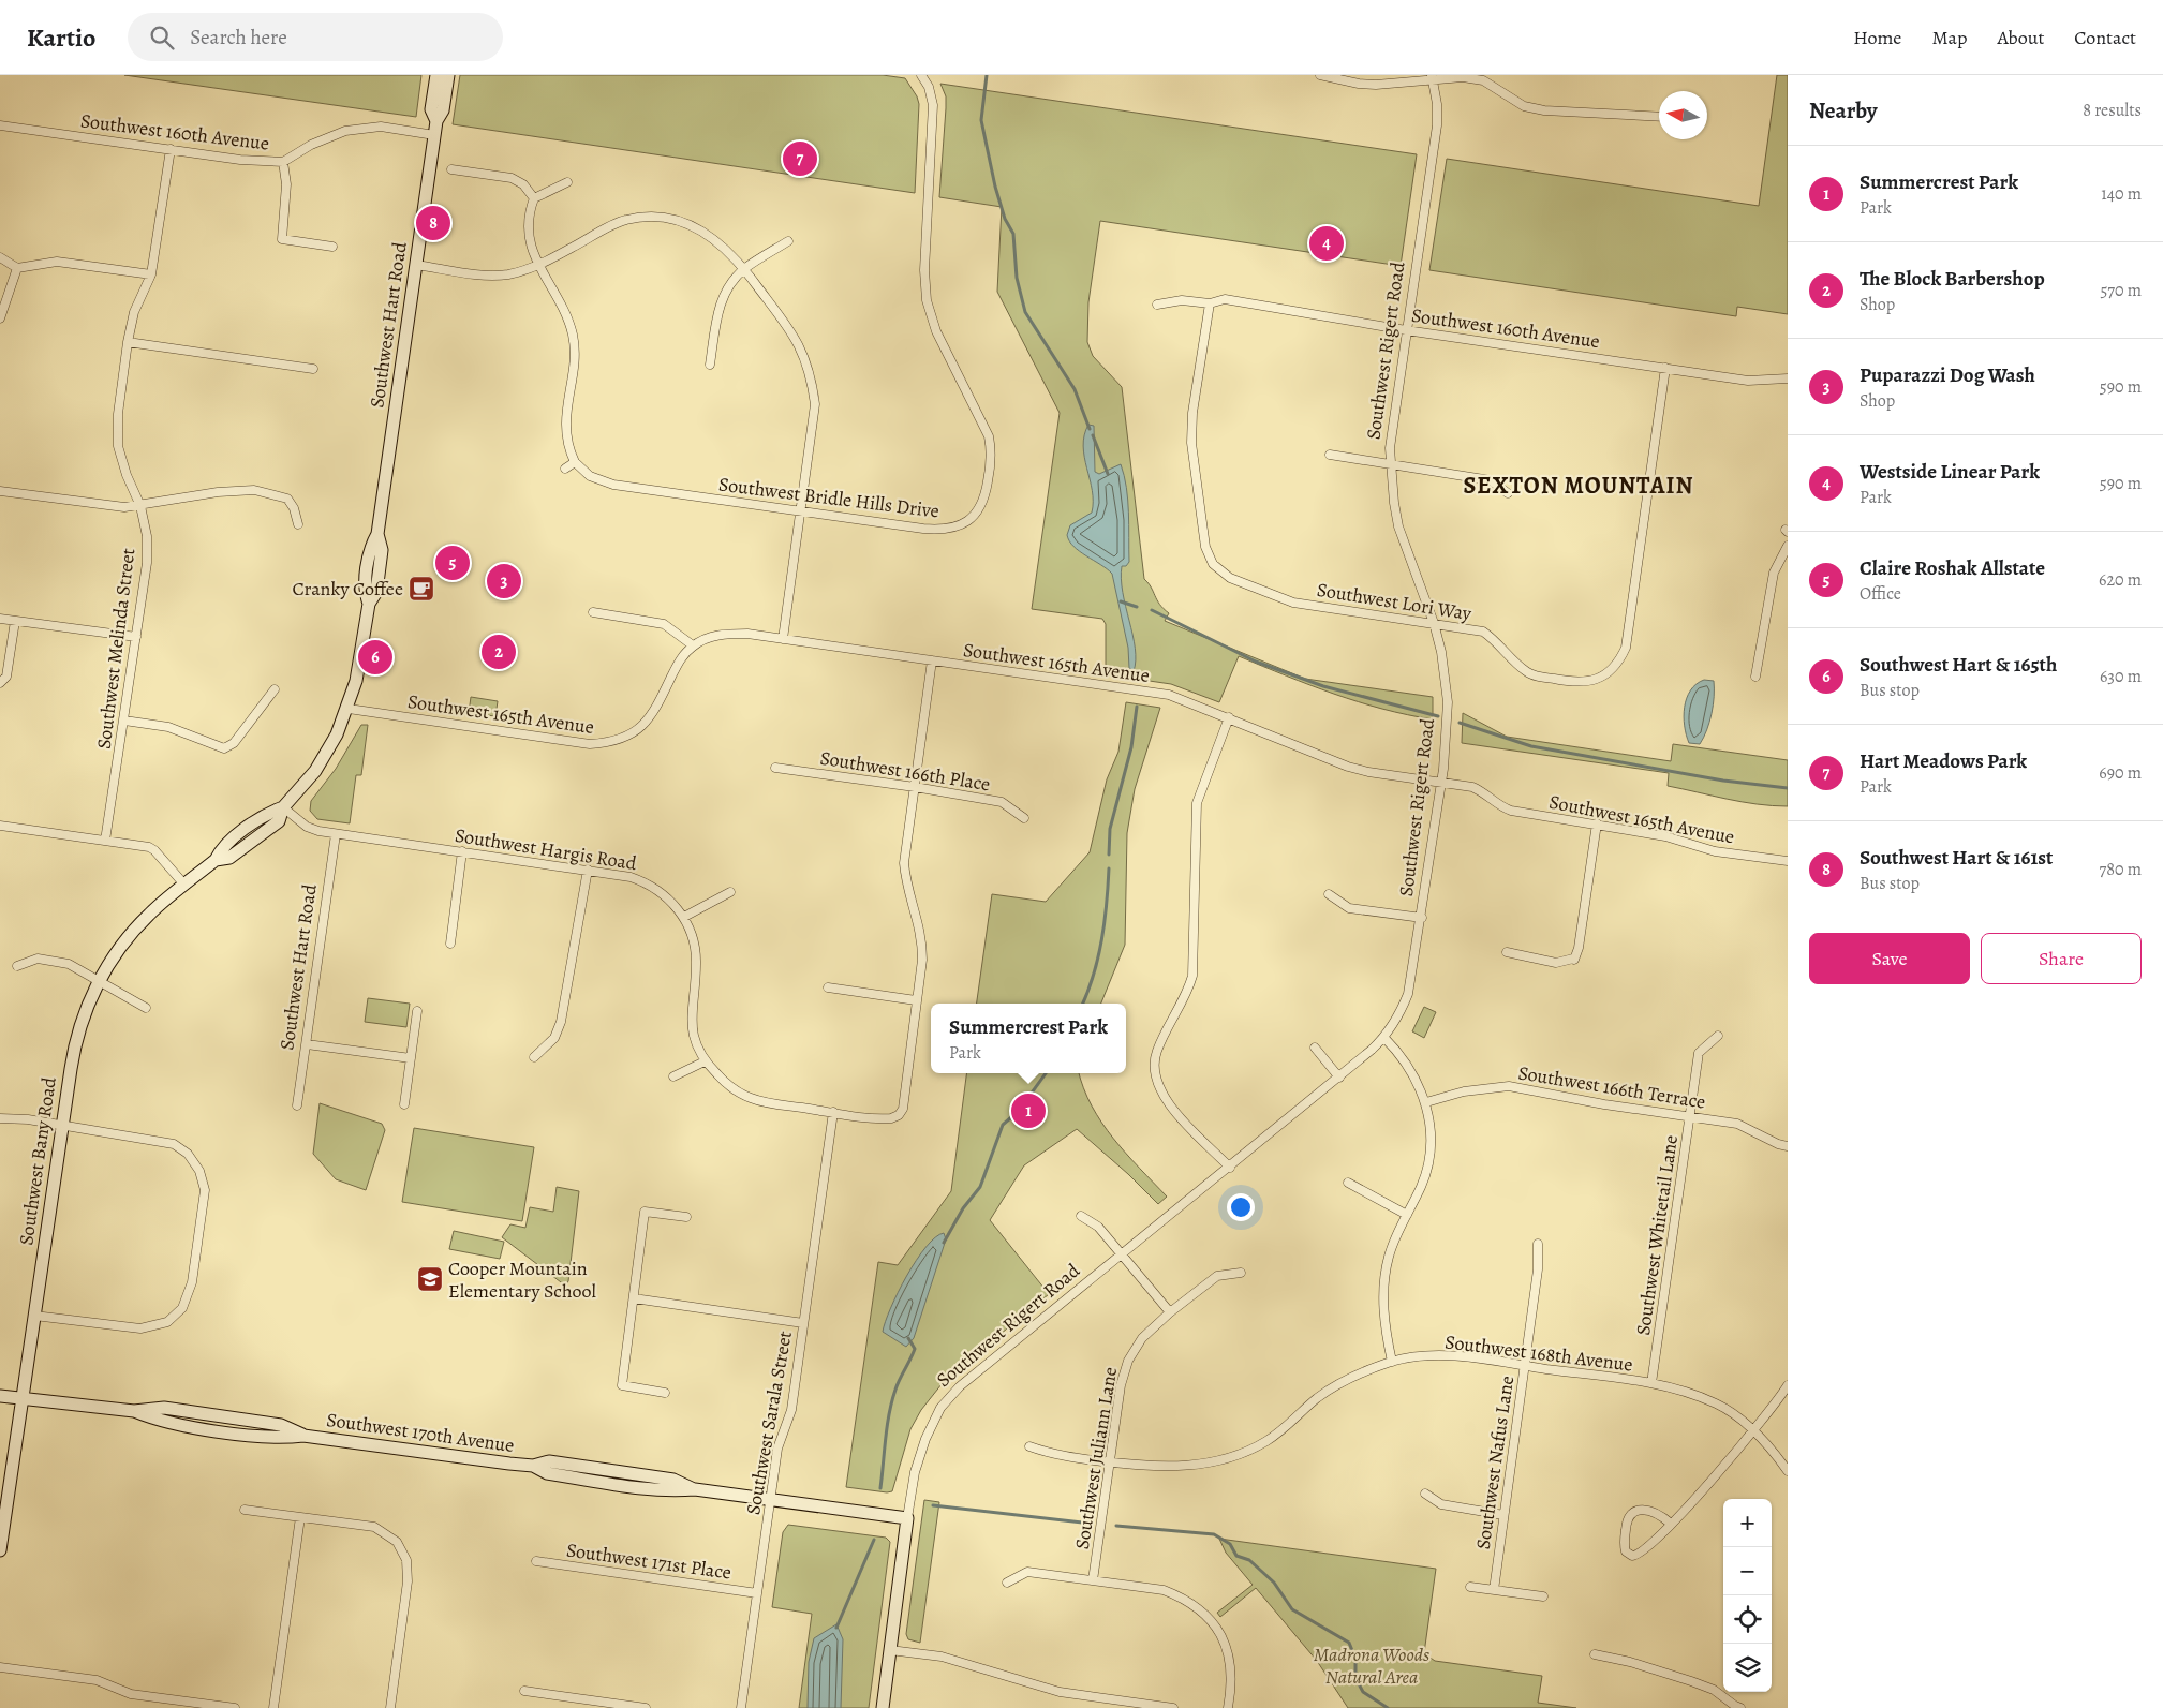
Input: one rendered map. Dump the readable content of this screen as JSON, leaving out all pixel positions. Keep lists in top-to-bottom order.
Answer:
{
  "streets": {
    "main road": [
      "Southwest Hart Road",
      "Southwest Rigert Road",
      "Southwest Bany Road",
      "Southwest 170th Avenue"
    ],
    "street": [
      "Southwest 160th Avenue",
      "Southwest Bridle Hills Drive",
      "Southwest Lori Way",
      "Southwest Melinda Street",
      "Southwest 165th Avenue",
      "Southwest 166th Place",
      "Southwest Hargis Road",
      "Southwest 166th Terrace",
      "Southwest Whitetail Lane",
      "Southwest 168th Avenue",
      "Southwest Sarala Street",
      "Southwest Juliann Lane",
      "Southwest Nafus Lane",
      "Southwest 171st Place"
    ]
  },
  "crossings": [
    ["Southwest 160th Avenue", "Southwest Hart Road"],
    ["Southwest 160th Avenue", "Southwest Rigert Road"],
    ["Southwest 160th Avenue", "Southwest Lori Way"],
    ["Southwest 160th Avenue", "Southwest Melinda Street"],
    ["Southwest Hart Road", "Southwest 165th Avenue"],
    ["Southwest Hart Road", "Southwest Hargis Road"],
    ["Southwest Hart Road", "Southwest Bany Road"],
    ["Southwest Rigert Road", "Southwest Lori Way"],
    ["Southwest Rigert Road", "Southwest 165th Avenue"],
    ["Southwest Rigert Road", "Southwest 170th Avenue"],
    ["Southwest 165th Avenue", "Southwest Hargis Road"],
    ["Southwest 165th Avenue", "Southwest Bany Road"],
    ["Southwest 166th Place", "Southwest Hargis Road"],
    ["Southwest Hargis Road", "Southwest Bany Road"],
    ["Southwest Hargis Road", "Southwest Sarala Street"],
    ["Southwest 166th Terrace", "Southwest Whitetail Lane"],
    ["Southwest Bany Road", "Southwest 170th Avenue"],
    ["Southwest Whitetail Lane", "Southwest 168th Avenue"],
    ["Southwest 168th Avenue", "Southwest Juliann Lane"],
    ["Southwest 168th Avenue", "Southwest Nafus Lane"],
    ["Southwest Sarala Street", "Southwest 170th Avenue"],
    ["Southwest Sarala Street", "Southwest 171st Place"]
  ],
  "districts": ["SEXTON MOUNTAIN"],
  "parks": ["Madrona Woods Natural Area"],
  "places": {
    "cafe": ["Cranky Coffee"],
    "school or university": ["Cooper Mountain Elementary School"]
  },
  "north": "left",
  "page": {
    "header": "Kartio",
    "search": "Search here",
    "nav": [
      "Home",
      "Map",
      "About",
      "Contact"
    ],
    "heading": ["Nearby", "8 results"],
    "pins": [
      "7",
      "8",
      "4",
      "5",
      "3",
      "2",
      "6",
      "1"
    ],
    "list": [
      {
        "mark": "1",
        "name": "Summercrest Park",
        "note": "Park",
        "value": "140 m"
      },
      {
        "mark": "2",
        "name": "The Block Barbershop",
        "note": "Shop",
        "value": "570 m"
      },
      {
        "mark": "3",
        "name": "Puparazzi Dog Wash",
        "note": "Shop",
        "value": "590 m"
      },
      {
        "mark": "4",
        "name": "Westside Linear Park",
        "note": "Park",
        "value": "590 m"
      },
      {
        "mark": "5",
        "name": "Claire Roshak Allstate",
        "note": "Office",
        "value": "620 m"
      },
      {
        "mark": "6",
        "name": "Southwest Hart & 165th",
        "note": "Bus stop",
        "value": "630 m"
      },
      {
        "mark": "7",
        "name": "Hart Meadows Park",
        "note": "Park",
        "value": "690 m"
      },
      {
        "mark": "8",
        "name": "Southwest Hart & 161st",
        "note": "Bus stop",
        "value": "780 m"
      }
    ],
    "buttons": ["Save", "Share"],
    "popup": ["Summercrest Park", "Park"],
    "map_buttons": ["+", "−"]
  }
}
